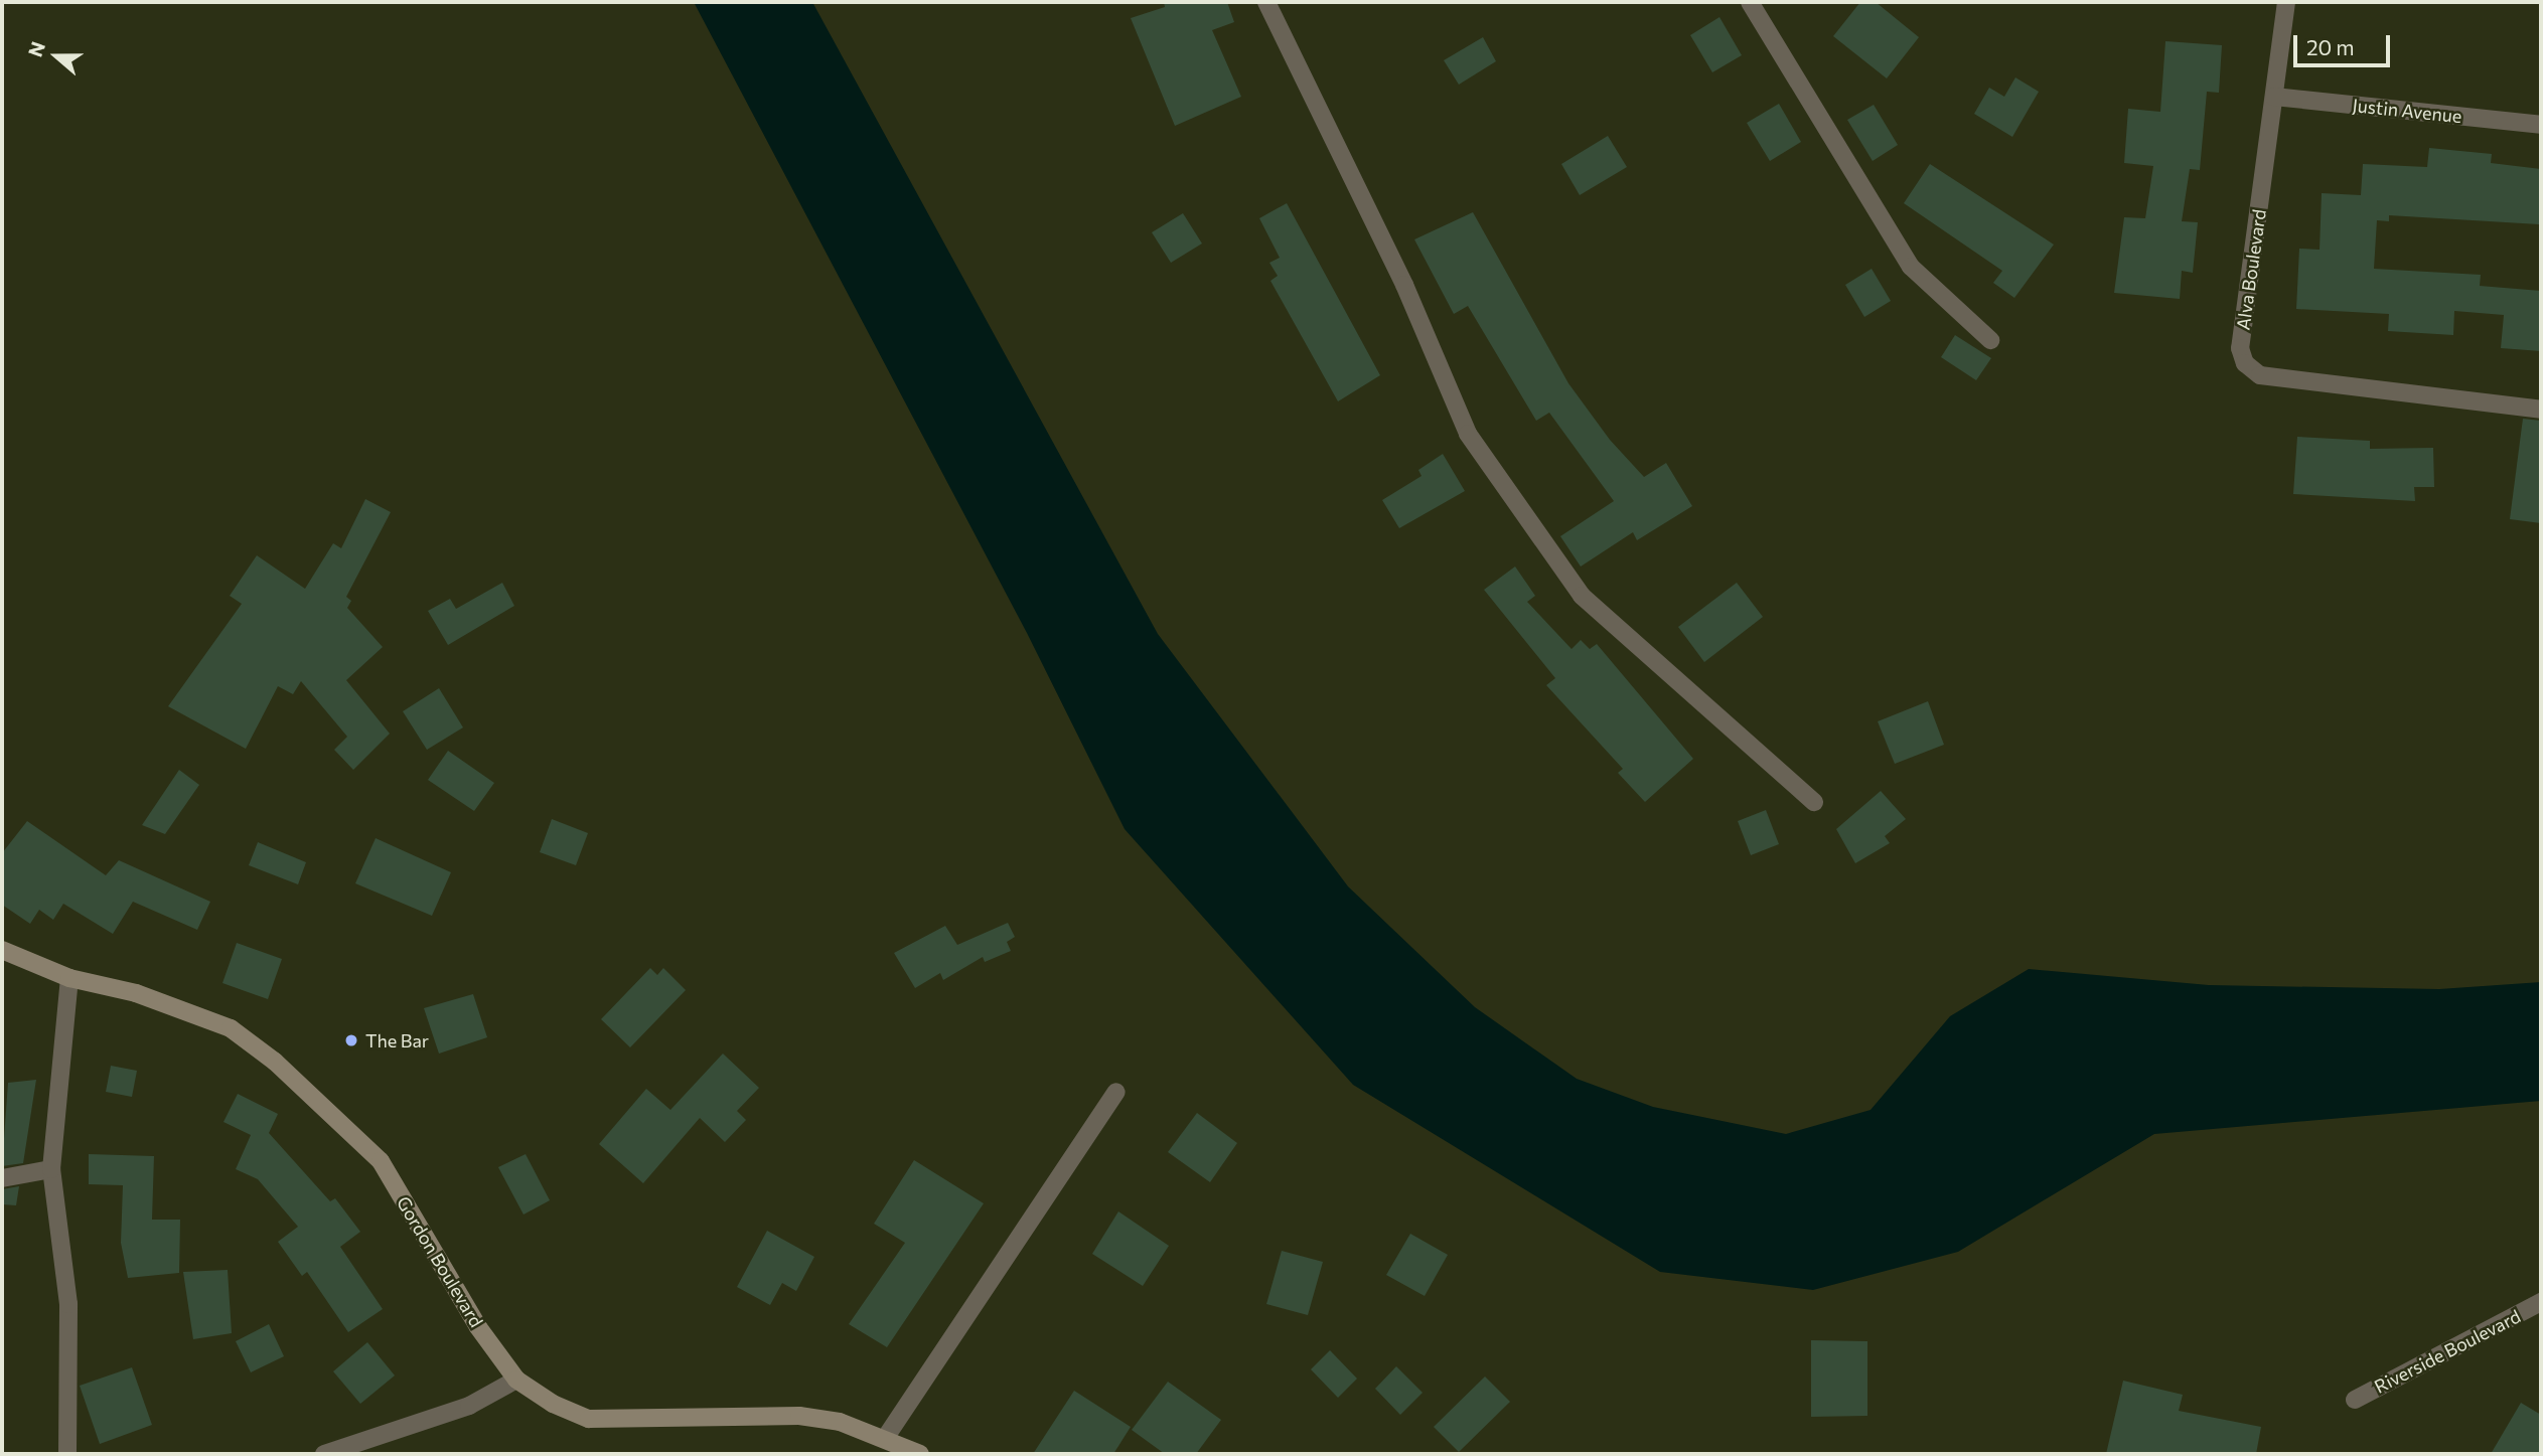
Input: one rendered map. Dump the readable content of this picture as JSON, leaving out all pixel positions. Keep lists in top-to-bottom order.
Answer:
{
  "streets": {
    "street": [
      "Justin Avenue",
      "Alva Boulevard",
      "Gordon Boulevard",
      "Riverside Boulevard"
    ]
  },
  "crossings": [
    ["Justin Avenue", "Alva Boulevard"]
  ],
  "places": ["The Bar"],
  "scale_bar": "20 m",
  "north": "left"
}
